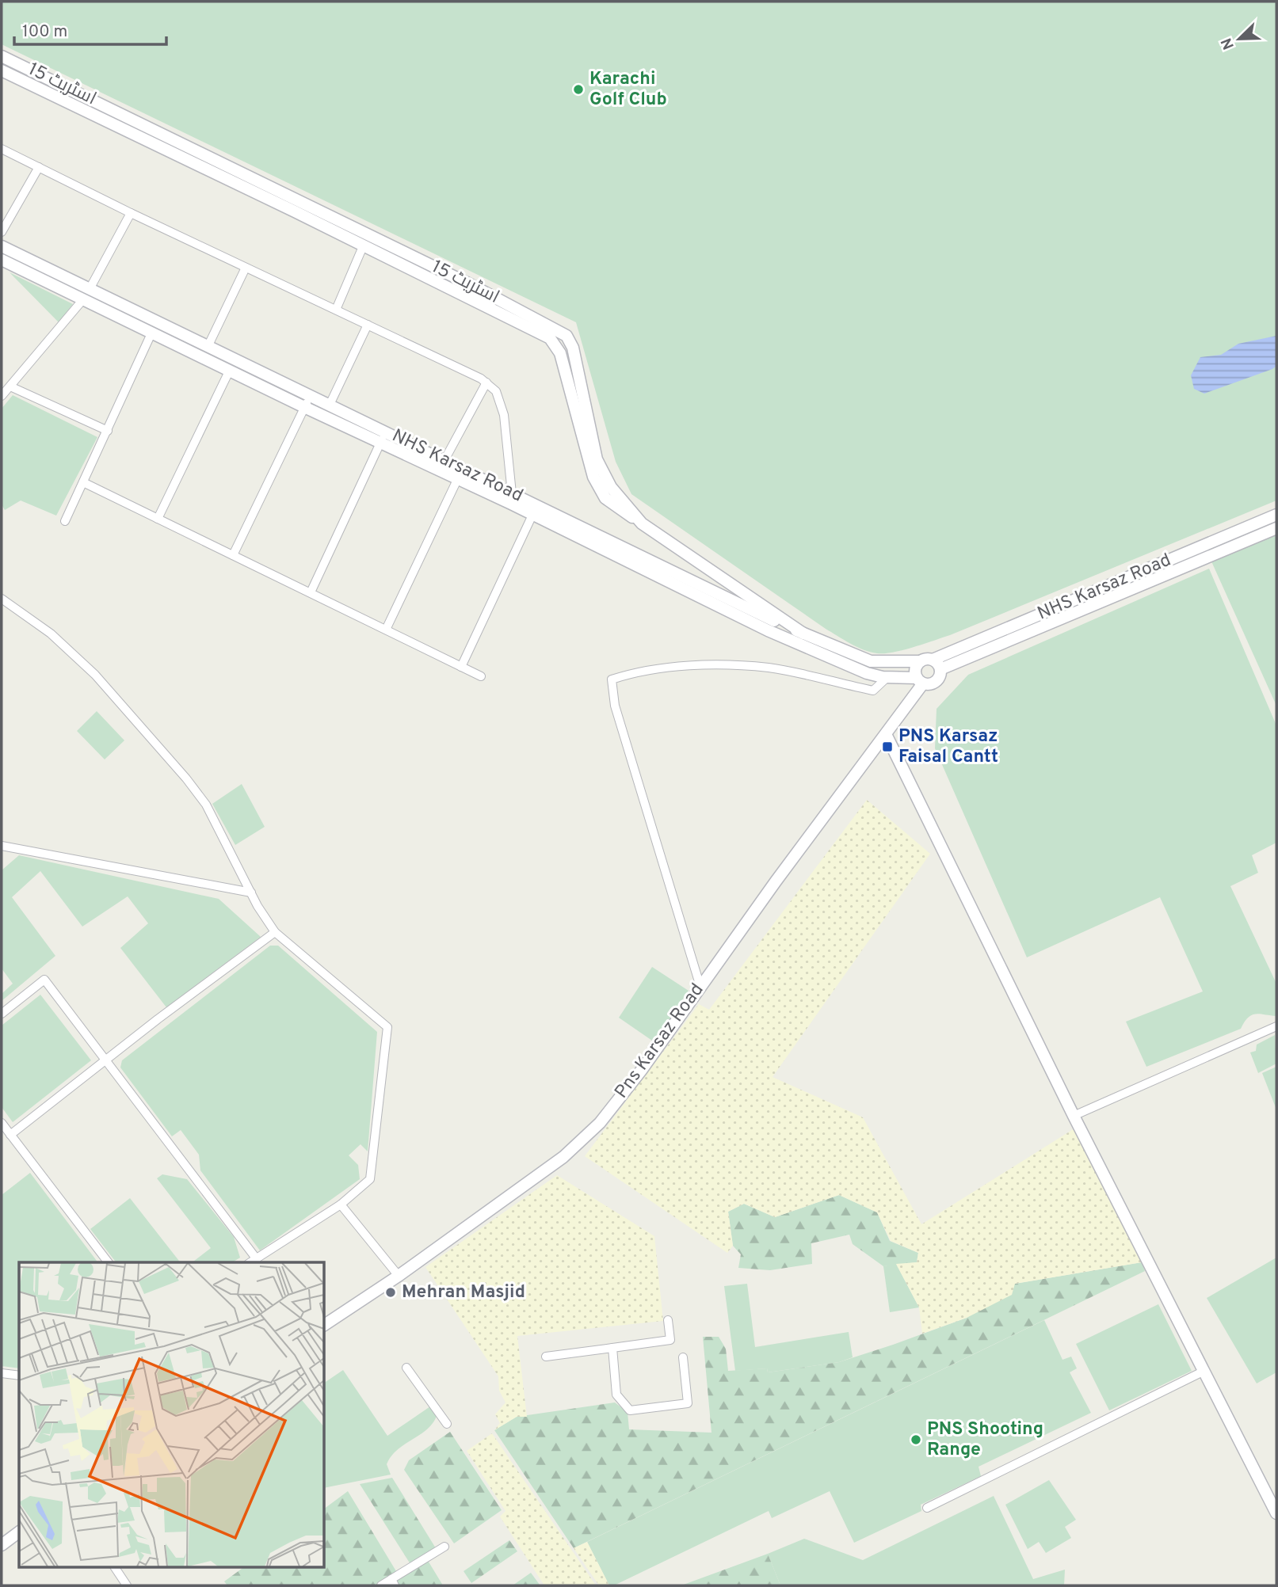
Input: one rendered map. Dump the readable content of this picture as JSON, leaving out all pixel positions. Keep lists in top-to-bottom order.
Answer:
{
  "streets": {
    "street": ["اسٹریٹ 15", "NHS Karsaz Road", "Pns Karsaz Road"]
  },
  "crossings": [
    ["اسٹریٹ 15", "NHS Karsaz Road"],
    ["NHS Karsaz Road", "Pns Karsaz Road"]
  ],
  "places": {
    "other": ["Karachi Golf Club", "Mehran Masjid", "PNS Shooting Range"],
    "transit": ["PNS Karsaz Faisal Cantt"]
  },
  "scale_bar": "100 m",
  "north": "bottom left"
}
